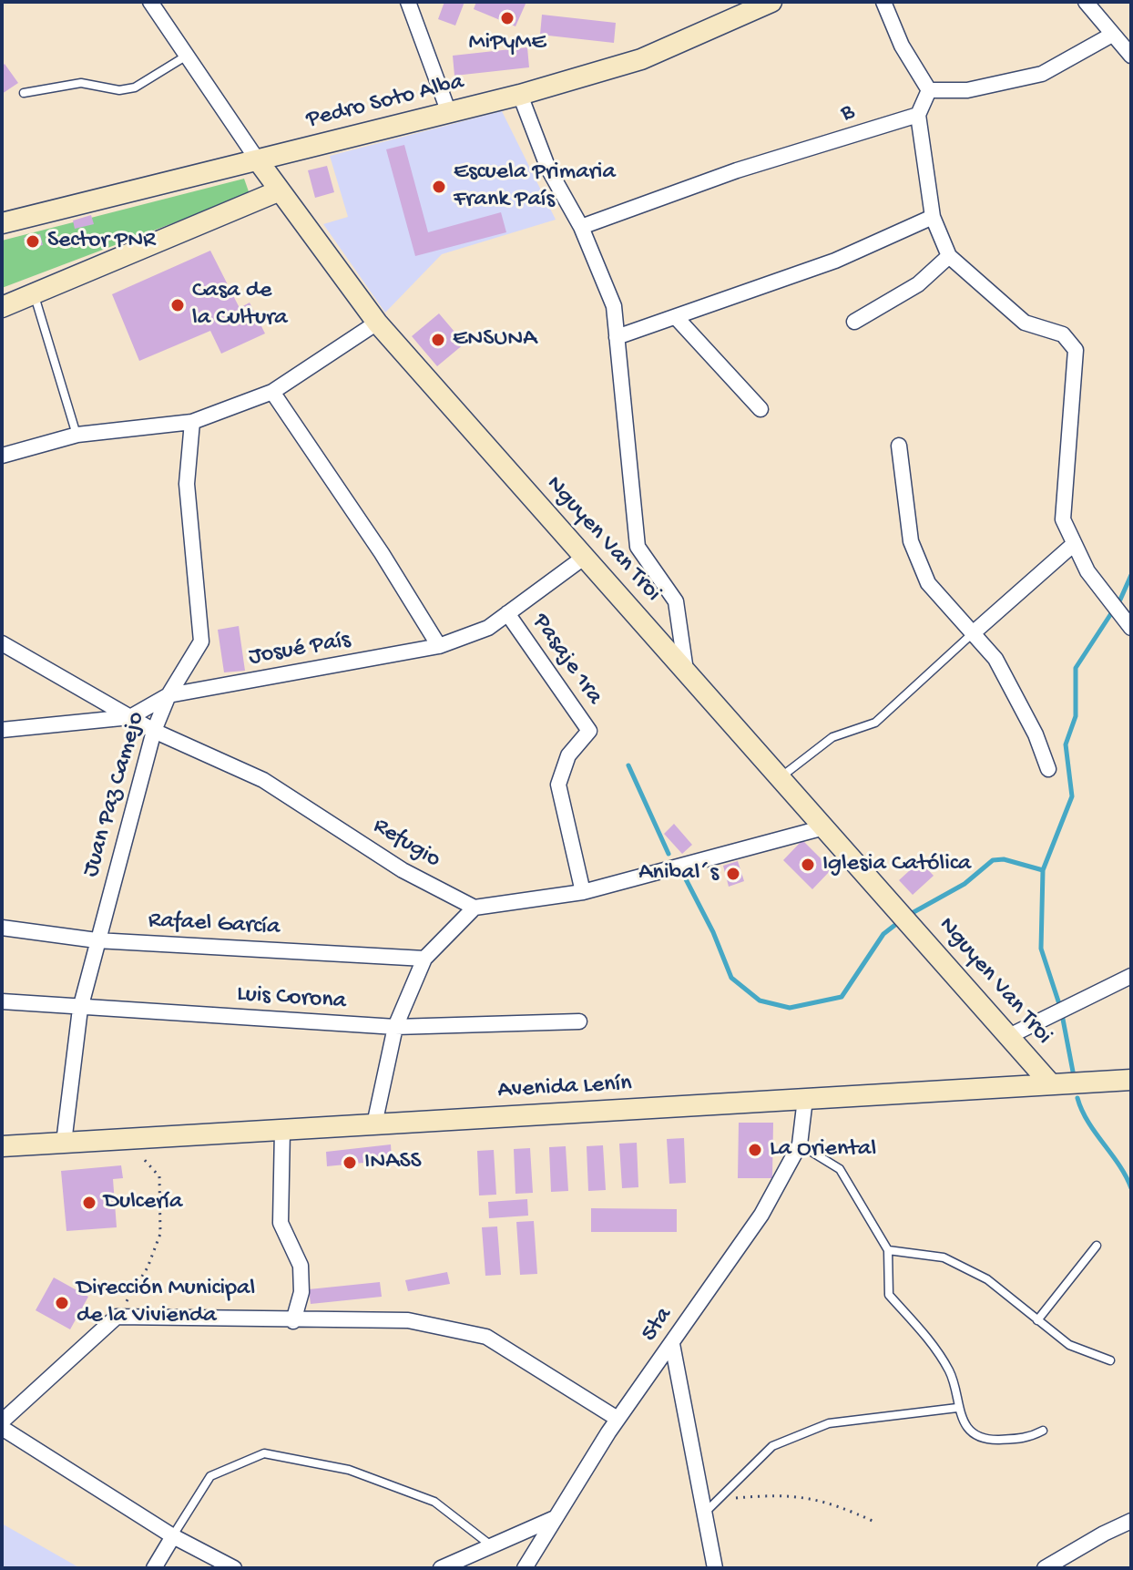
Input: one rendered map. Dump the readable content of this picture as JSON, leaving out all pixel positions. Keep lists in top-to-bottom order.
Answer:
{
  "streets": {
    "street": [
      "Pedro Soto Alba",
      "B",
      "Nguyen Van Troi",
      "Josué País",
      "Pasaje 1ra",
      "Juan Paz Camejo",
      "Refugio",
      "Rafael García",
      "Luis Corona",
      "Avenida Lenín",
      "5ta"
    ]
  },
  "crossings": [
    ["Pedro Soto Alba", "Nguyen Van Troi"],
    ["Nguyen Van Troi", "Josué País"],
    ["Nguyen Van Troi", "Avenida Lenín"],
    ["Josué País", "Pasaje 1ra"],
    ["Josué País", "Juan Paz Camejo"],
    ["Josué País", "Refugio"],
    ["Juan Paz Camejo", "Refugio"],
    ["Juan Paz Camejo", "Rafael García"],
    ["Juan Paz Camejo", "Luis Corona"],
    ["Juan Paz Camejo", "Avenida Lenín"],
    ["Avenida Lenín", "5ta"]
  ],
  "places": [
    "MiPyME",
    "Escuela Primaria Frank País",
    "Sector PNR",
    "Casa de la Cultura",
    "ENSUNA",
    "Iglesia Católica",
    "Anibal´s",
    "La Oriental",
    "INASS",
    "Dulcería",
    "Dirección Municipal de la Vivienda"
  ]
}
